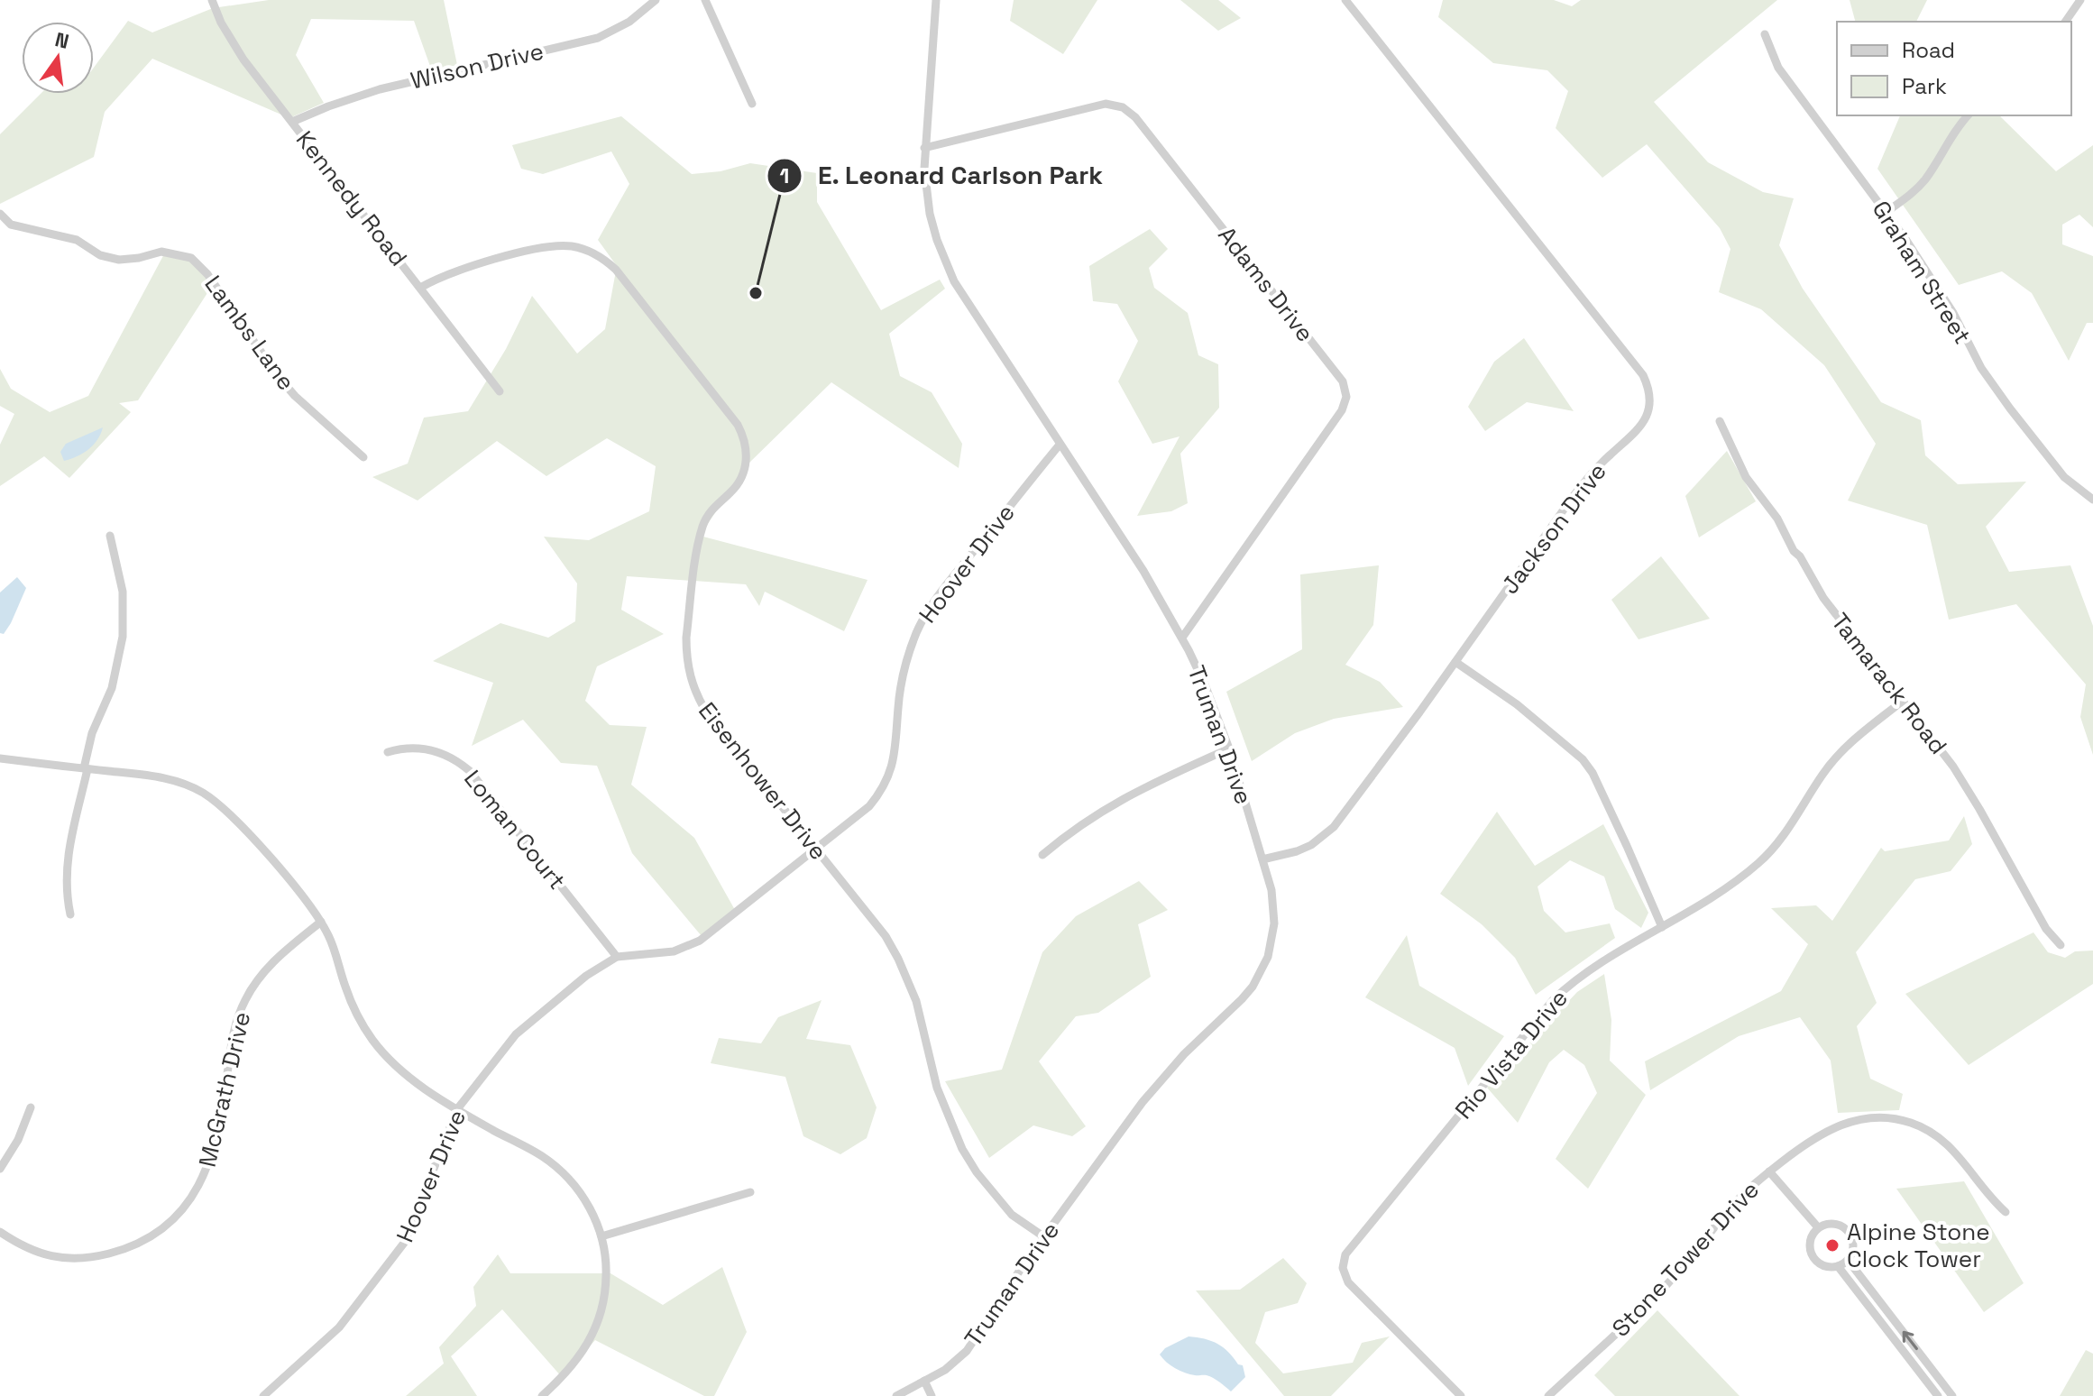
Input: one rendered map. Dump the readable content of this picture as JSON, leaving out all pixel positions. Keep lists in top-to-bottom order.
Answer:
{
  "streets": {
    "street": [
      "Wilson Drive",
      "Kennedy Road",
      "Graham Street",
      "Adams Drive",
      "Lambs Lane",
      "Jackson Drive",
      "Hoover Drive",
      "Tamarack Road",
      "Truman Drive",
      "Eisenhower Drive",
      "Loman Court",
      "Rio Vista Drive",
      "McGrath Drive",
      "Stone Tower Drive"
    ]
  },
  "crossings": [
    ["Wilson Drive", "Kennedy Road"],
    ["Kennedy Road", "Eisenhower Drive"],
    ["Adams Drive", "Truman Drive"],
    ["Jackson Drive", "Truman Drive"],
    ["Hoover Drive", "Truman Drive"],
    ["Hoover Drive", "Eisenhower Drive"],
    ["Hoover Drive", "Loman Court"],
    ["Tamarack Road", "Rio Vista Drive"],
    ["Truman Drive", "Eisenhower Drive"]
  ],
  "places": ["E. Leonard Carlson Park", "Alpine Stone Clock Tower"],
  "legend": ["Road", "Park"],
  "north": "top"
}
